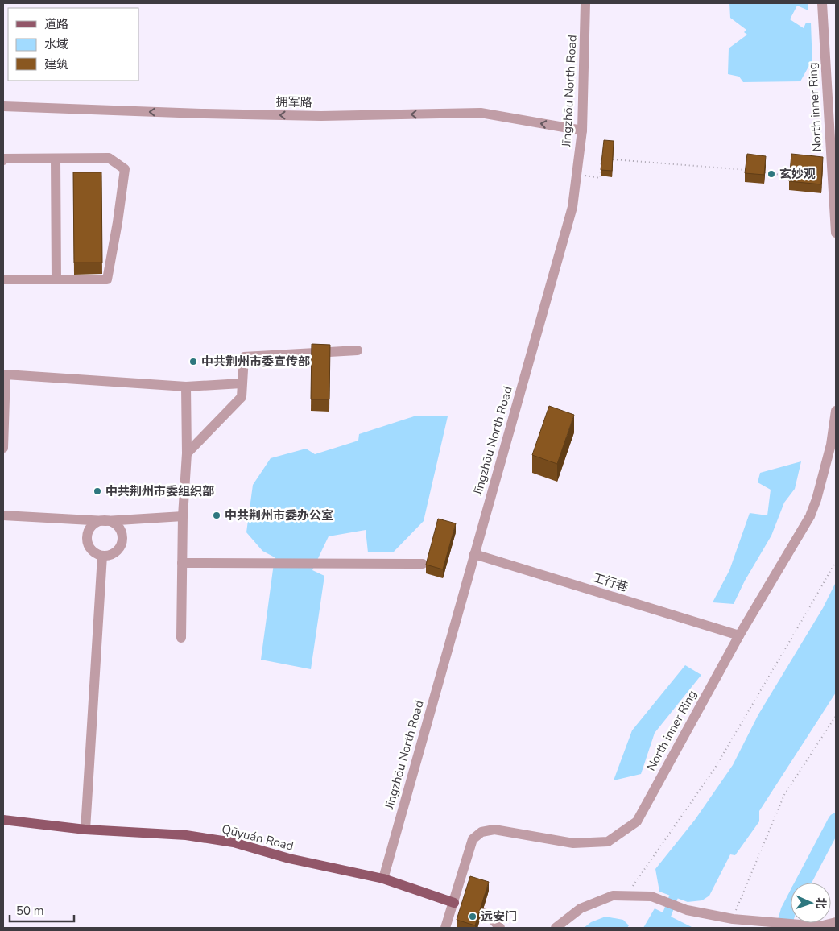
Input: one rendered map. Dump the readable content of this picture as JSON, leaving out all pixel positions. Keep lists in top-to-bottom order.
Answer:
{
  "streets": {
    "main road": ["Qūyuán Road"],
    "street": [
      "Jīngzhōu North Road",
      "拥军路",
      "North inner Ring",
      "工行巷"
    ]
  },
  "crossings": [
    ["Jīngzhōu North Road", "拥军路"],
    ["Jīngzhōu North Road", "工行巷"],
    ["Jīngzhōu North Road", "Qūyuán Road"],
    ["North inner Ring", "工行巷"],
    ["North inner Ring", "Qūyuán Road"]
  ],
  "one_way": ["拥军路"],
  "places": [
    "玄妙观",
    "中共荆州市委宣传部",
    "中共荆州市委组织部",
    "中共荆州市委办公室",
    "远安门"
  ],
  "legend": ["道路", "水域", "建筑"],
  "scale_bar": "50 m",
  "north": "right"
}
